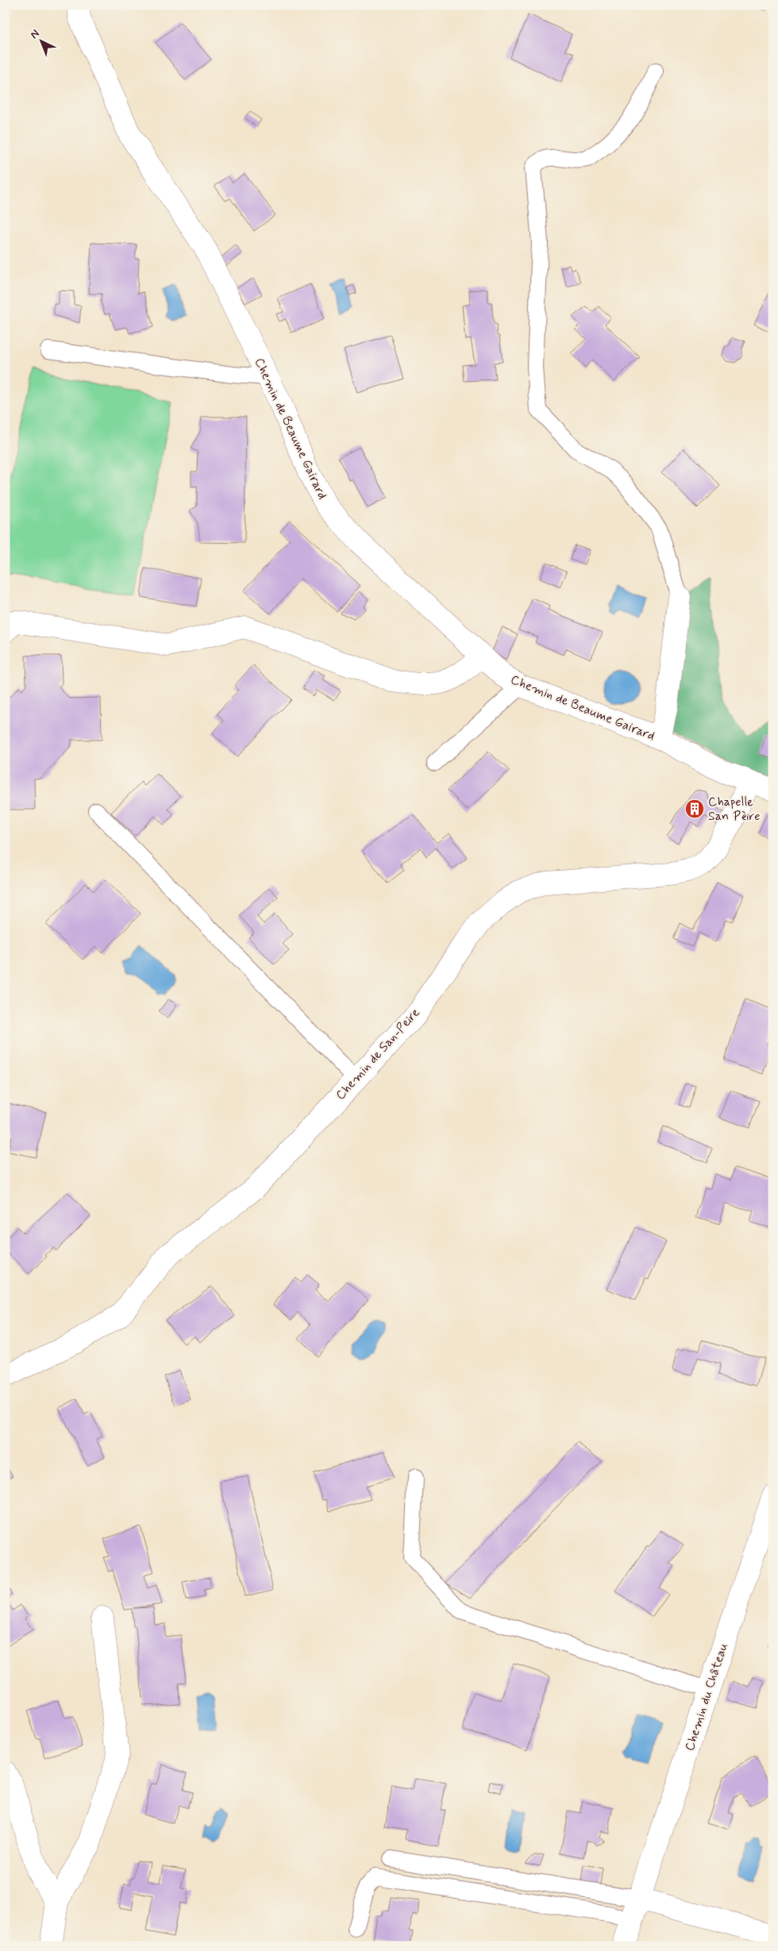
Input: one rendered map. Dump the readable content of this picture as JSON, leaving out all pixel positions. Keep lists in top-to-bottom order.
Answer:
{
  "streets": {
    "street": ["Chemin de Beaume Gairard", "Chemin de San-Peire", "Chemin du Château"]
  },
  "places": {
    "building": ["Chapelle San Pèire"]
  },
  "north": "top left"
}
